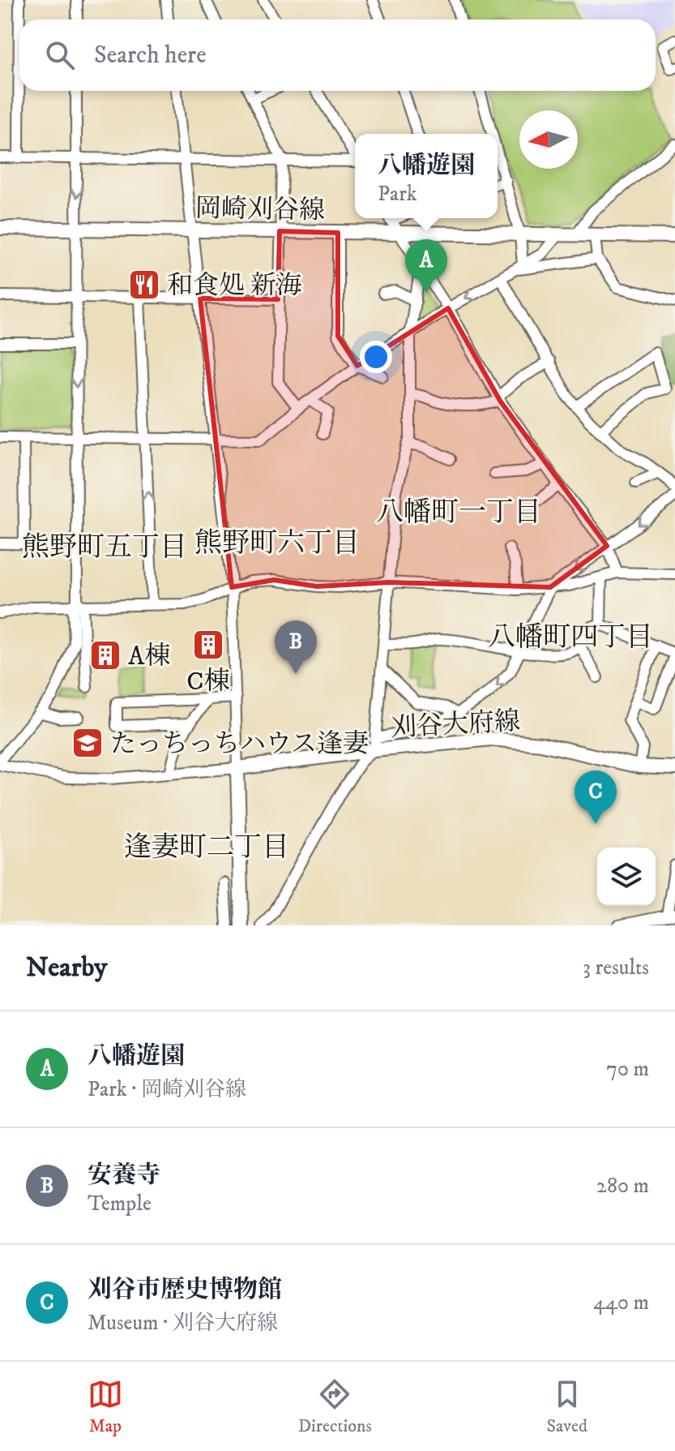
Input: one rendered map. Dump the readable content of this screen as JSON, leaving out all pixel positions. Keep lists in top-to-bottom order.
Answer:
{
  "streets": {
    "main road": ["岡崎刈谷線", "刈谷大府線"]
  },
  "districts": [
    "八幡町一丁目",
    "熊野町六丁目",
    "熊野町五丁目",
    "八幡町四丁目",
    "逢妻町二丁目"
  ],
  "places": {
    "restaurant": ["和食処 新海"],
    "building": ["C棟", "A棟"],
    "school or university": ["たっちっちハウス逢妻"]
  },
  "north": "left",
  "page": {
    "search": "Search here",
    "popup": ["八幡遊園", "Park"],
    "pins": ["A", "B", "C"],
    "heading": ["Nearby", "3 results"],
    "list": [
      {
        "mark": "A",
        "name": "八幡遊園",
        "note": "Park · 岡崎刈谷線",
        "value": "70 m"
      },
      {
        "mark": "B",
        "name": "安養寺",
        "note": "Temple",
        "value": "280 m"
      },
      {
        "mark": "C",
        "name": "刈谷市歴史博物館",
        "note": "Museum · 刈谷大府線",
        "value": "440 m"
      }
    ],
    "nav": ["Map", "Directions", "Saved"]
  }
}
